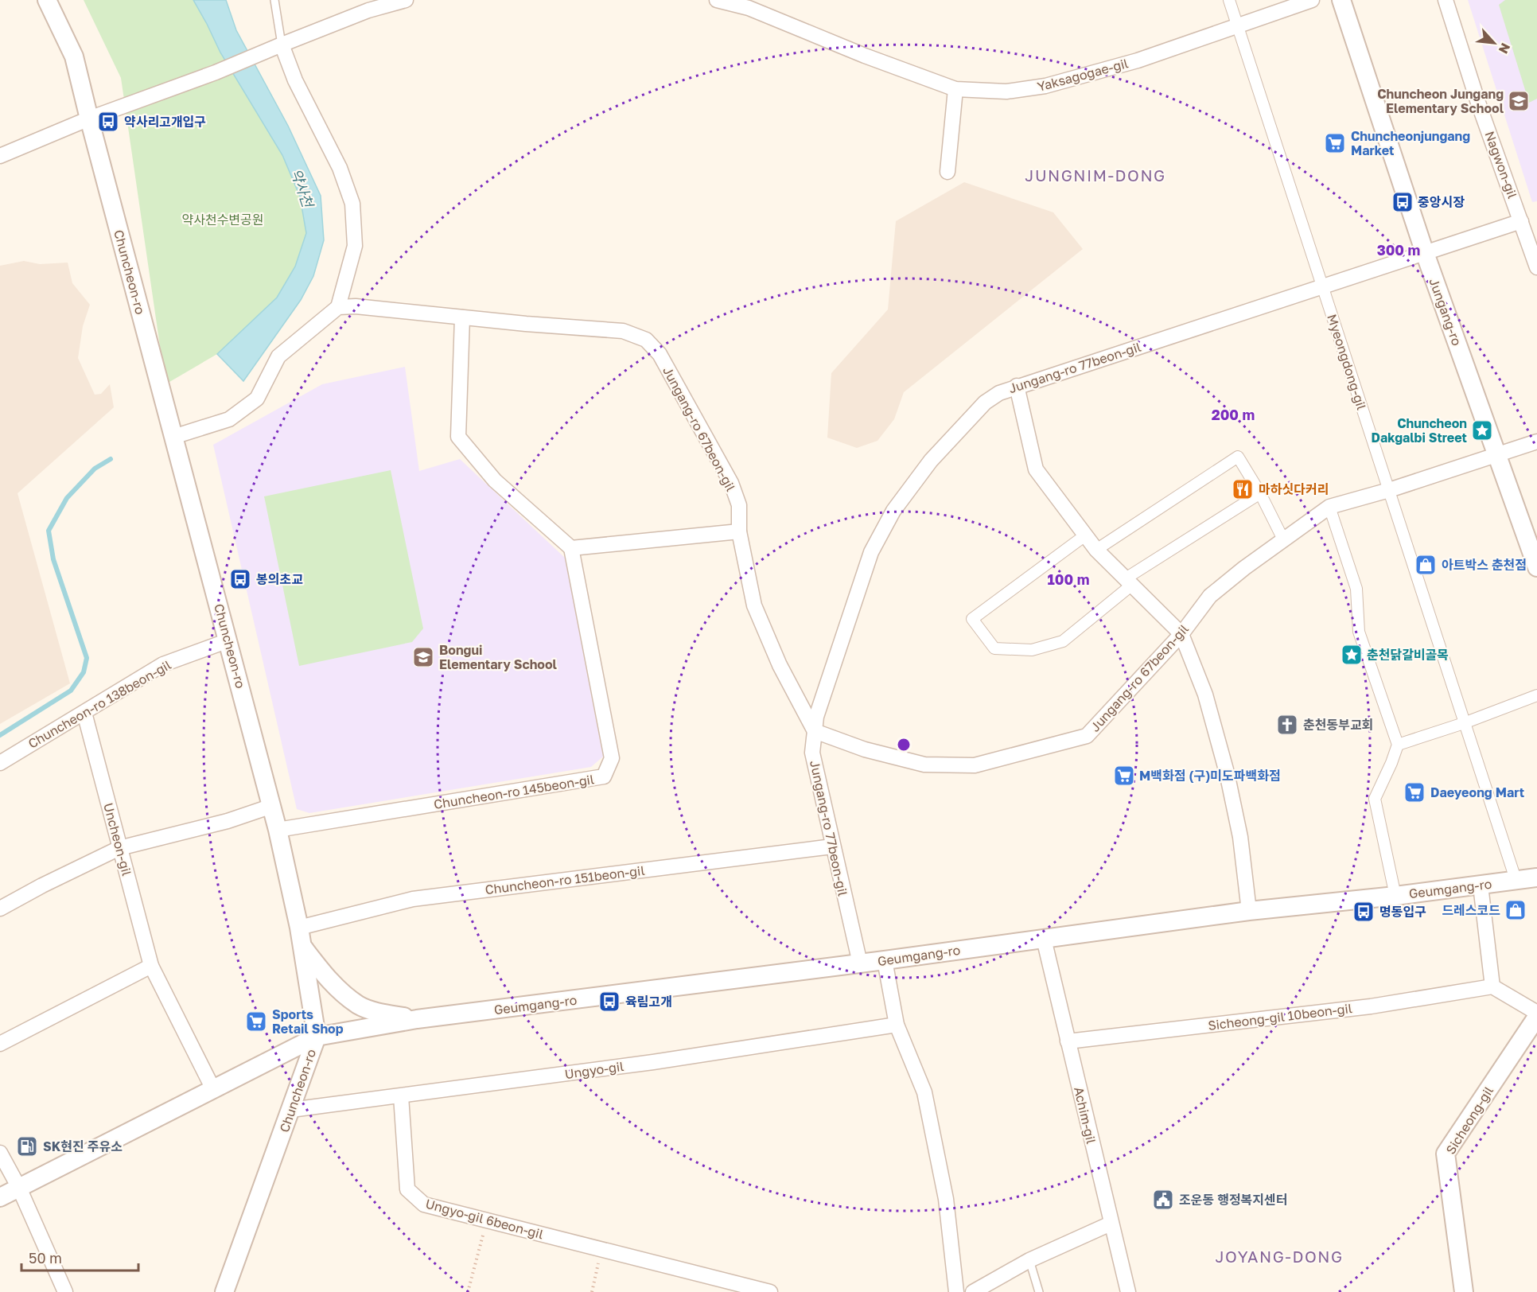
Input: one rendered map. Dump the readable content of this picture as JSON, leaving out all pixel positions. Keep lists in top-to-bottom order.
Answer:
{
  "streets": {
    "street": [
      "Yaksagogae-gil",
      "Nagwon-gil",
      "Chuncheon-ro",
      "Jungang-ro",
      "Myeongdong-gil",
      "Jungang-ro 77beon-gil",
      "Jungang-ro 67beon-gil",
      "Chuncheon-ro 138beon-gil",
      "Chuncheon-ro 145beon-gil",
      "Uncheon-gil",
      "Chuncheon-ro 151beon-gil",
      "Geumgang-ro",
      "Sicheong-gil 10beon-gil",
      "Ungyo-gil",
      "Achim-gil",
      "Sicheong-gil",
      "Ungyo-gil 6beon-gil"
    ]
  },
  "crossings": [
    ["Yaksagogae-gil", "Myeongdong-gil"],
    ["Chuncheon-ro", "Chuncheon-ro 138beon-gil"],
    ["Chuncheon-ro", "Chuncheon-ro 145beon-gil"],
    ["Chuncheon-ro", "Chuncheon-ro 151beon-gil"],
    ["Chuncheon-ro", "Geumgang-ro"],
    ["Chuncheon-ro", "Ungyo-gil"],
    ["Jungang-ro", "Jungang-ro 77beon-gil"],
    ["Jungang-ro", "Jungang-ro 67beon-gil"],
    ["Myeongdong-gil", "Jungang-ro 77beon-gil"],
    ["Myeongdong-gil", "Jungang-ro 67beon-gil"],
    ["Myeongdong-gil", "Geumgang-ro"],
    ["Jungang-ro 77beon-gil", "Jungang-ro 67beon-gil"],
    ["Jungang-ro 77beon-gil", "Chuncheon-ro 151beon-gil"],
    ["Jungang-ro 77beon-gil", "Geumgang-ro"],
    ["Chuncheon-ro 138beon-gil", "Uncheon-gil"],
    ["Uncheon-gil", "Geumgang-ro"],
    ["Geumgang-ro", "Achim-gil"],
    ["Sicheong-gil 10beon-gil", "Achim-gil"],
    ["Ungyo-gil", "Ungyo-gil 6beon-gil"]
  ],
  "districts": ["JUNGNIM-DONG", "JOYANG-DONG"],
  "water": ["약사천"],
  "parks": ["약사천수변공원"],
  "places": {
    "school or university": ["Chuncheon Jungang Elementary School", "Bongui Elementary School"],
    "bus stop": [
      "약사리고개입구",
      "중앙시장",
      "봉의초교",
      "명동입구",
      "육림고개"
    ],
    "supermarket": [
      "Chuncheonjungang Market",
      "M백화점 (구)미도파백화점",
      "Daeyeong Mart",
      "Sports Retail Shop"
    ],
    "place": ["Chuncheon Dakgalbi Street", "춘천닭갈비골목"],
    "restaurant": ["마하싯다커리"],
    "shop": ["아트박스 춘천점", "드레스코드"],
    "church": ["춘천동부교회"],
    "fuel station": ["SK현진 주유소"],
    "public building": ["조운동 행정복지센터"]
  },
  "scale_bar": "50 m",
  "north": "bottom right",
  "rings": ["300 m", "200 m", "100 m"]
}
